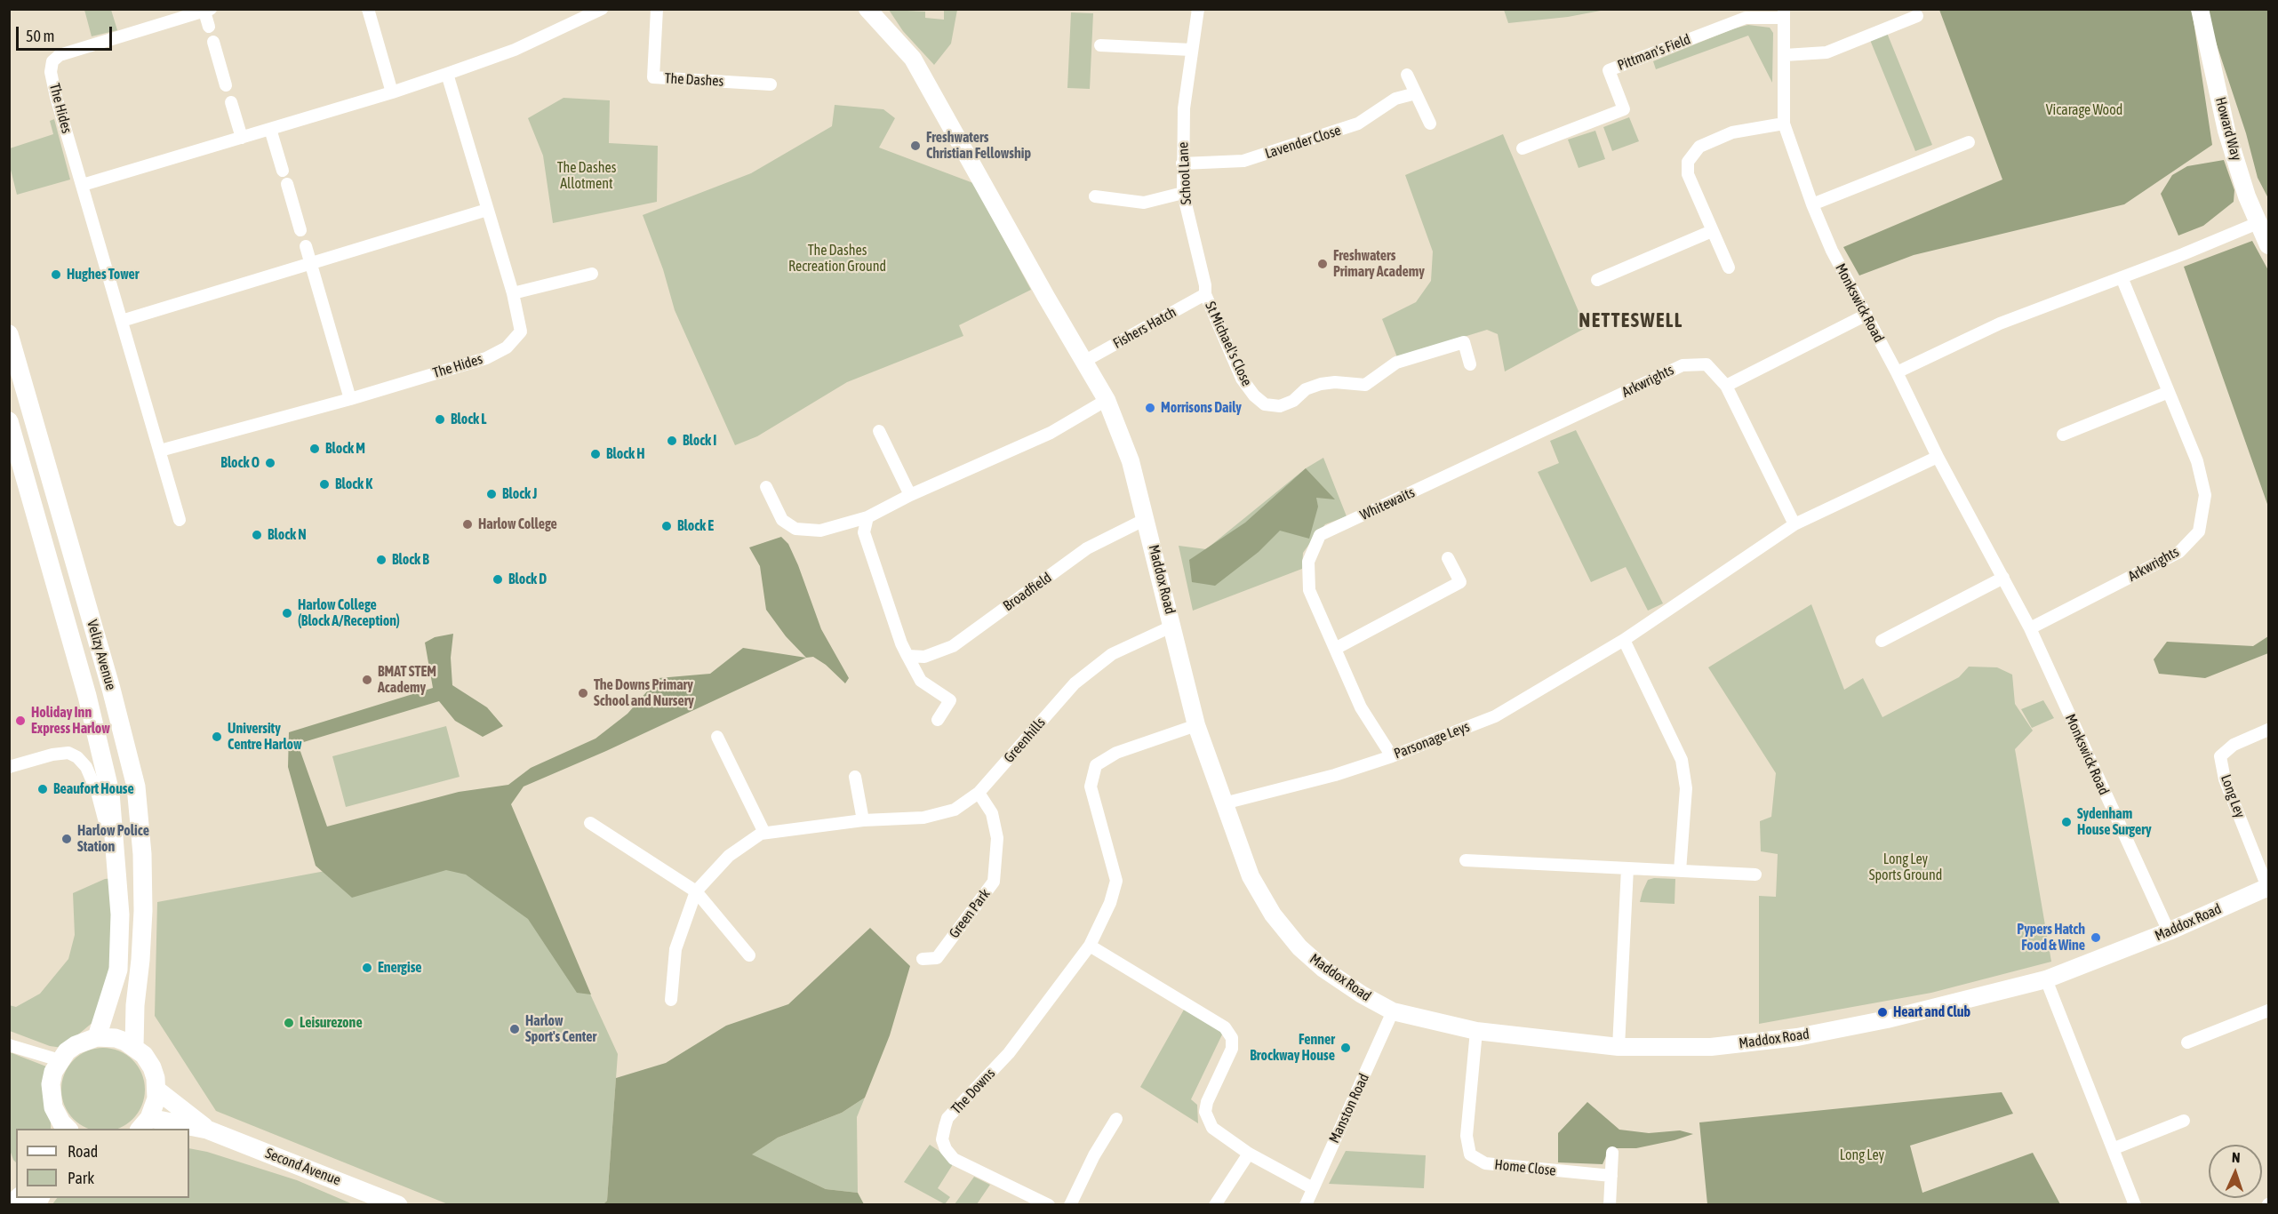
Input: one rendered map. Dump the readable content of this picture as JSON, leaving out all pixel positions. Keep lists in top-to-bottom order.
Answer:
{
  "streets": {
    "main road": ["Velizy Avenue", "Second Avenue"],
    "street": [
      "Pittman's Field",
      "The Dashes",
      "The Hides",
      "Howard Way",
      "Lavender Close",
      "School Lane",
      "Monkswick Road",
      "Fishers Hatch",
      "St Michael's Close",
      "Arkwrights",
      "Whitewaits",
      "Maddox Road",
      "Broadfield",
      "Greenhills",
      "Parsonage Leys",
      "Long Ley",
      "Green Park",
      "The Downs",
      "Manston Road",
      "Home Close"
    ]
  },
  "crossings": [
    ["Pittman's Field", "Monkswick Road"],
    ["Lavender Close", "School Lane"],
    ["School Lane", "Fishers Hatch"],
    ["School Lane", "St Michael's Close"],
    ["Monkswick Road", "Arkwrights"],
    ["Monkswick Road", "Maddox Road"],
    ["Fishers Hatch", "St Michael's Close"],
    ["Fishers Hatch", "Maddox Road"],
    ["Arkwrights", "Whitewaits"],
    ["Arkwrights", "Parsonage Leys"],
    ["Whitewaits", "Parsonage Leys"],
    ["Maddox Road", "Broadfield"],
    ["Maddox Road", "Greenhills"],
    ["Maddox Road", "Parsonage Leys"],
    ["Maddox Road", "Long Ley"],
    ["Maddox Road", "The Downs"],
    ["Maddox Road", "Manston Road"],
    ["Maddox Road", "Home Close"],
    ["Greenhills", "Green Park"]
  ],
  "districts": ["NETTESWELL"],
  "parks": [
    "Vicarage Wood",
    "The Dashes Allotment",
    "The Dashes Recreation Ground",
    "Long Ley Sports Ground",
    "Long Ley"
  ],
  "places": [
    "Freshwaters Christian Fellowship",
    "Freshwaters Primary Academy",
    "Hughes Tower",
    "Morrisons Daily",
    "Block L",
    "Block I",
    "Block M",
    "Block H",
    "Block O",
    "Block K",
    "Block J",
    "Harlow College",
    "Block E",
    "Block N",
    "Block B",
    "Block D",
    "Harlow College (Block A/Reception)",
    "BMAT STEM Academy",
    "The Downs Primary School and Nursery",
    "Holiday Inn Express Harlow",
    "University Centre Harlow",
    "Beaufort House",
    "Sydenham House Surgery",
    "Harlow Police Station",
    "Pypers Hatch Food & Wine",
    "Energise",
    "Heart and Club",
    "Leisurezone",
    "Harlow Sport's Center",
    "Fenner Brockway House"
  ],
  "legend": ["Road", "Park"],
  "scale_bar": "50 m",
  "north": "top"
}
